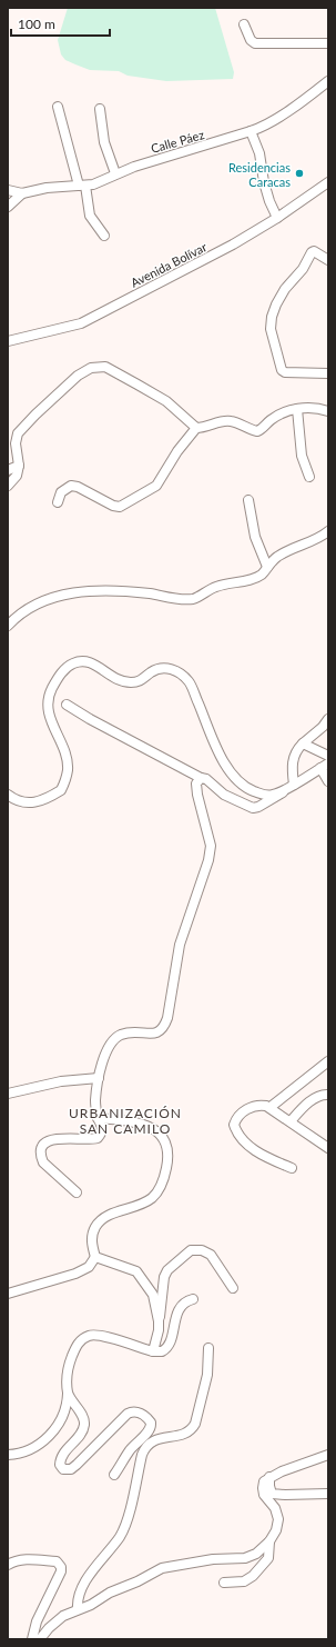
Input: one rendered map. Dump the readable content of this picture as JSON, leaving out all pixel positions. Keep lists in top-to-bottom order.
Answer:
{
  "streets": {
    "street": ["Calle Páez", "Avenida Bolívar"]
  },
  "districts": ["URBANIZACIÓN SAN CAMILO"],
  "places": ["Residencias Caracas"],
  "scale_bar": "100 m"
}
